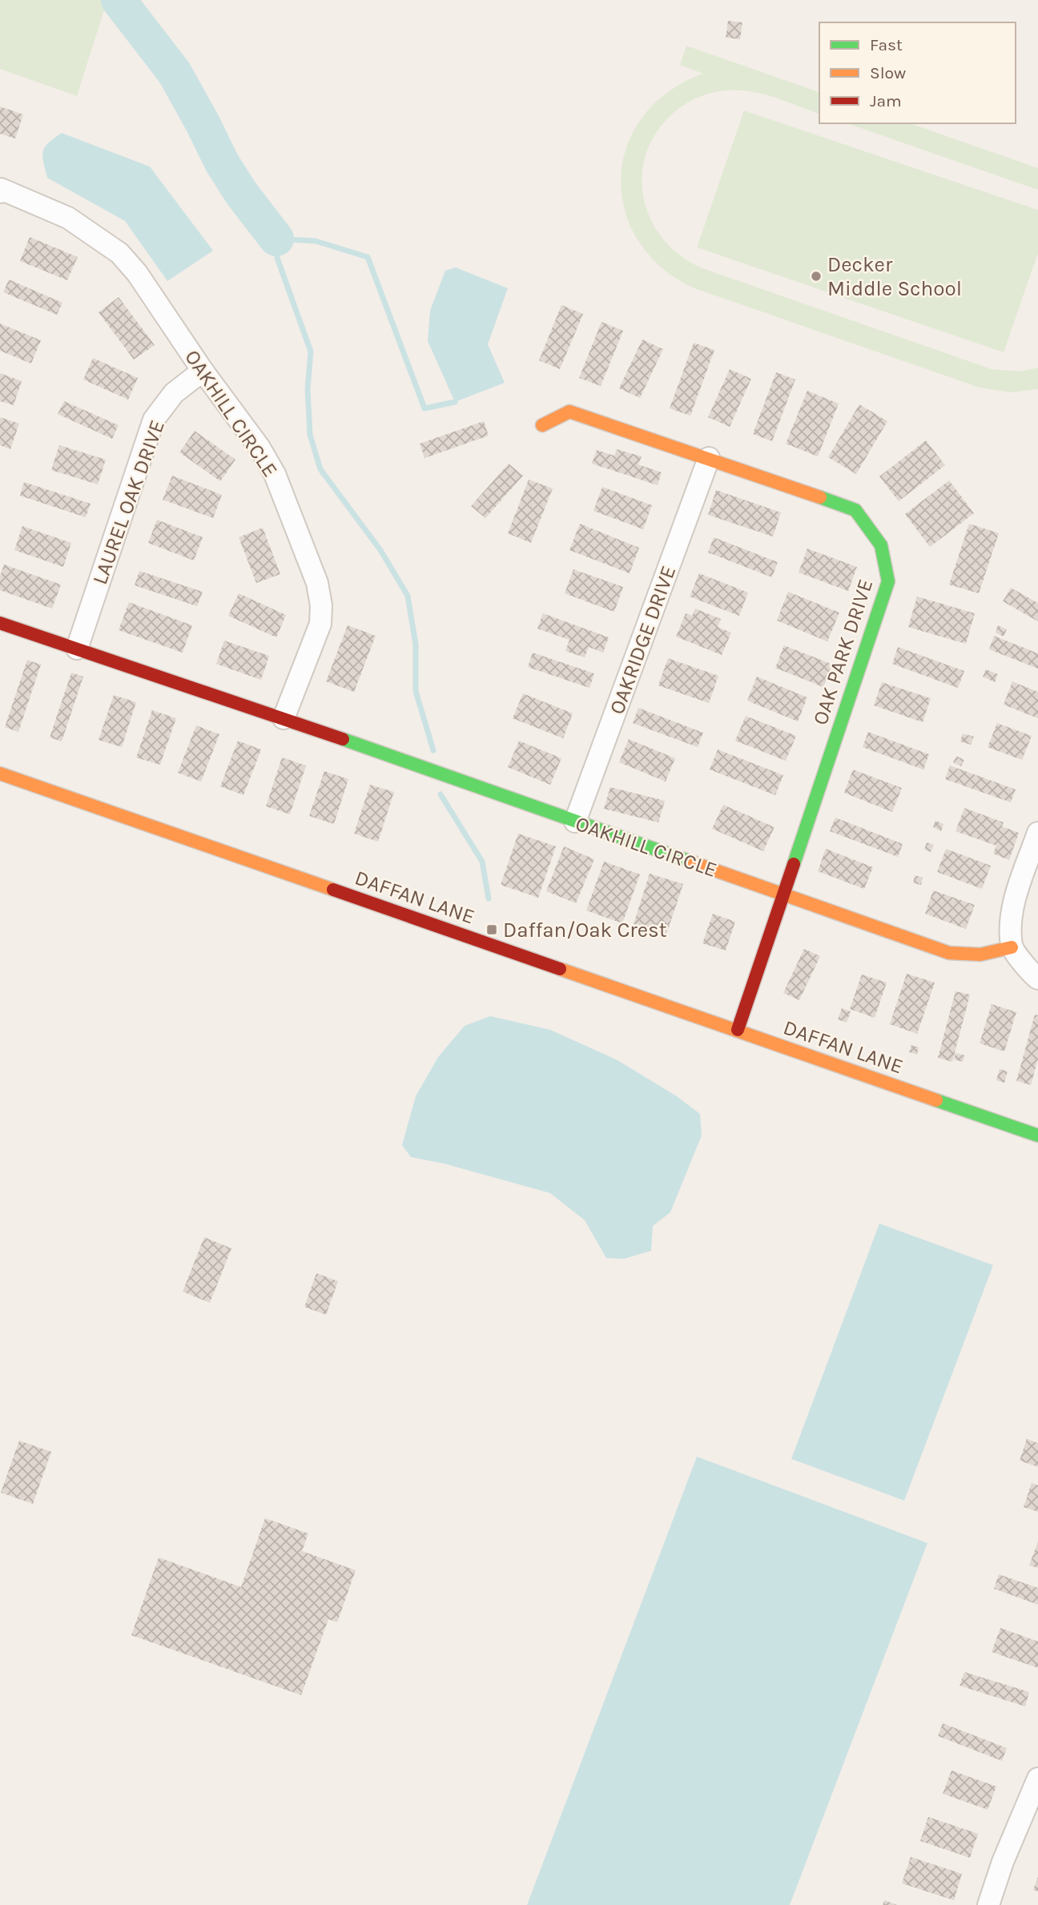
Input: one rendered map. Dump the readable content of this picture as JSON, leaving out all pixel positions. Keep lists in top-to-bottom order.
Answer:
{
  "streets": {
    "street": [
      "OAKHILL CIRCLE",
      "LAUREL OAK DRIVE",
      "OAKRIDGE DRIVE",
      "OAK PARK DRIVE",
      "DAFFAN LANE"
    ]
  },
  "crossings": [
    ["OAKHILL CIRCLE", "LAUREL OAK DRIVE"],
    ["OAKHILL CIRCLE", "OAKRIDGE DRIVE"],
    ["OAKHILL CIRCLE", "OAK PARK DRIVE"],
    ["OAKRIDGE DRIVE", "OAK PARK DRIVE"],
    ["OAK PARK DRIVE", "DAFFAN LANE"]
  ],
  "places": {
    "other": ["Decker Middle School"],
    "transit": ["Daffan/Oak Crest"]
  },
  "legend": ["Fast", "Slow", "Jam"]
}
